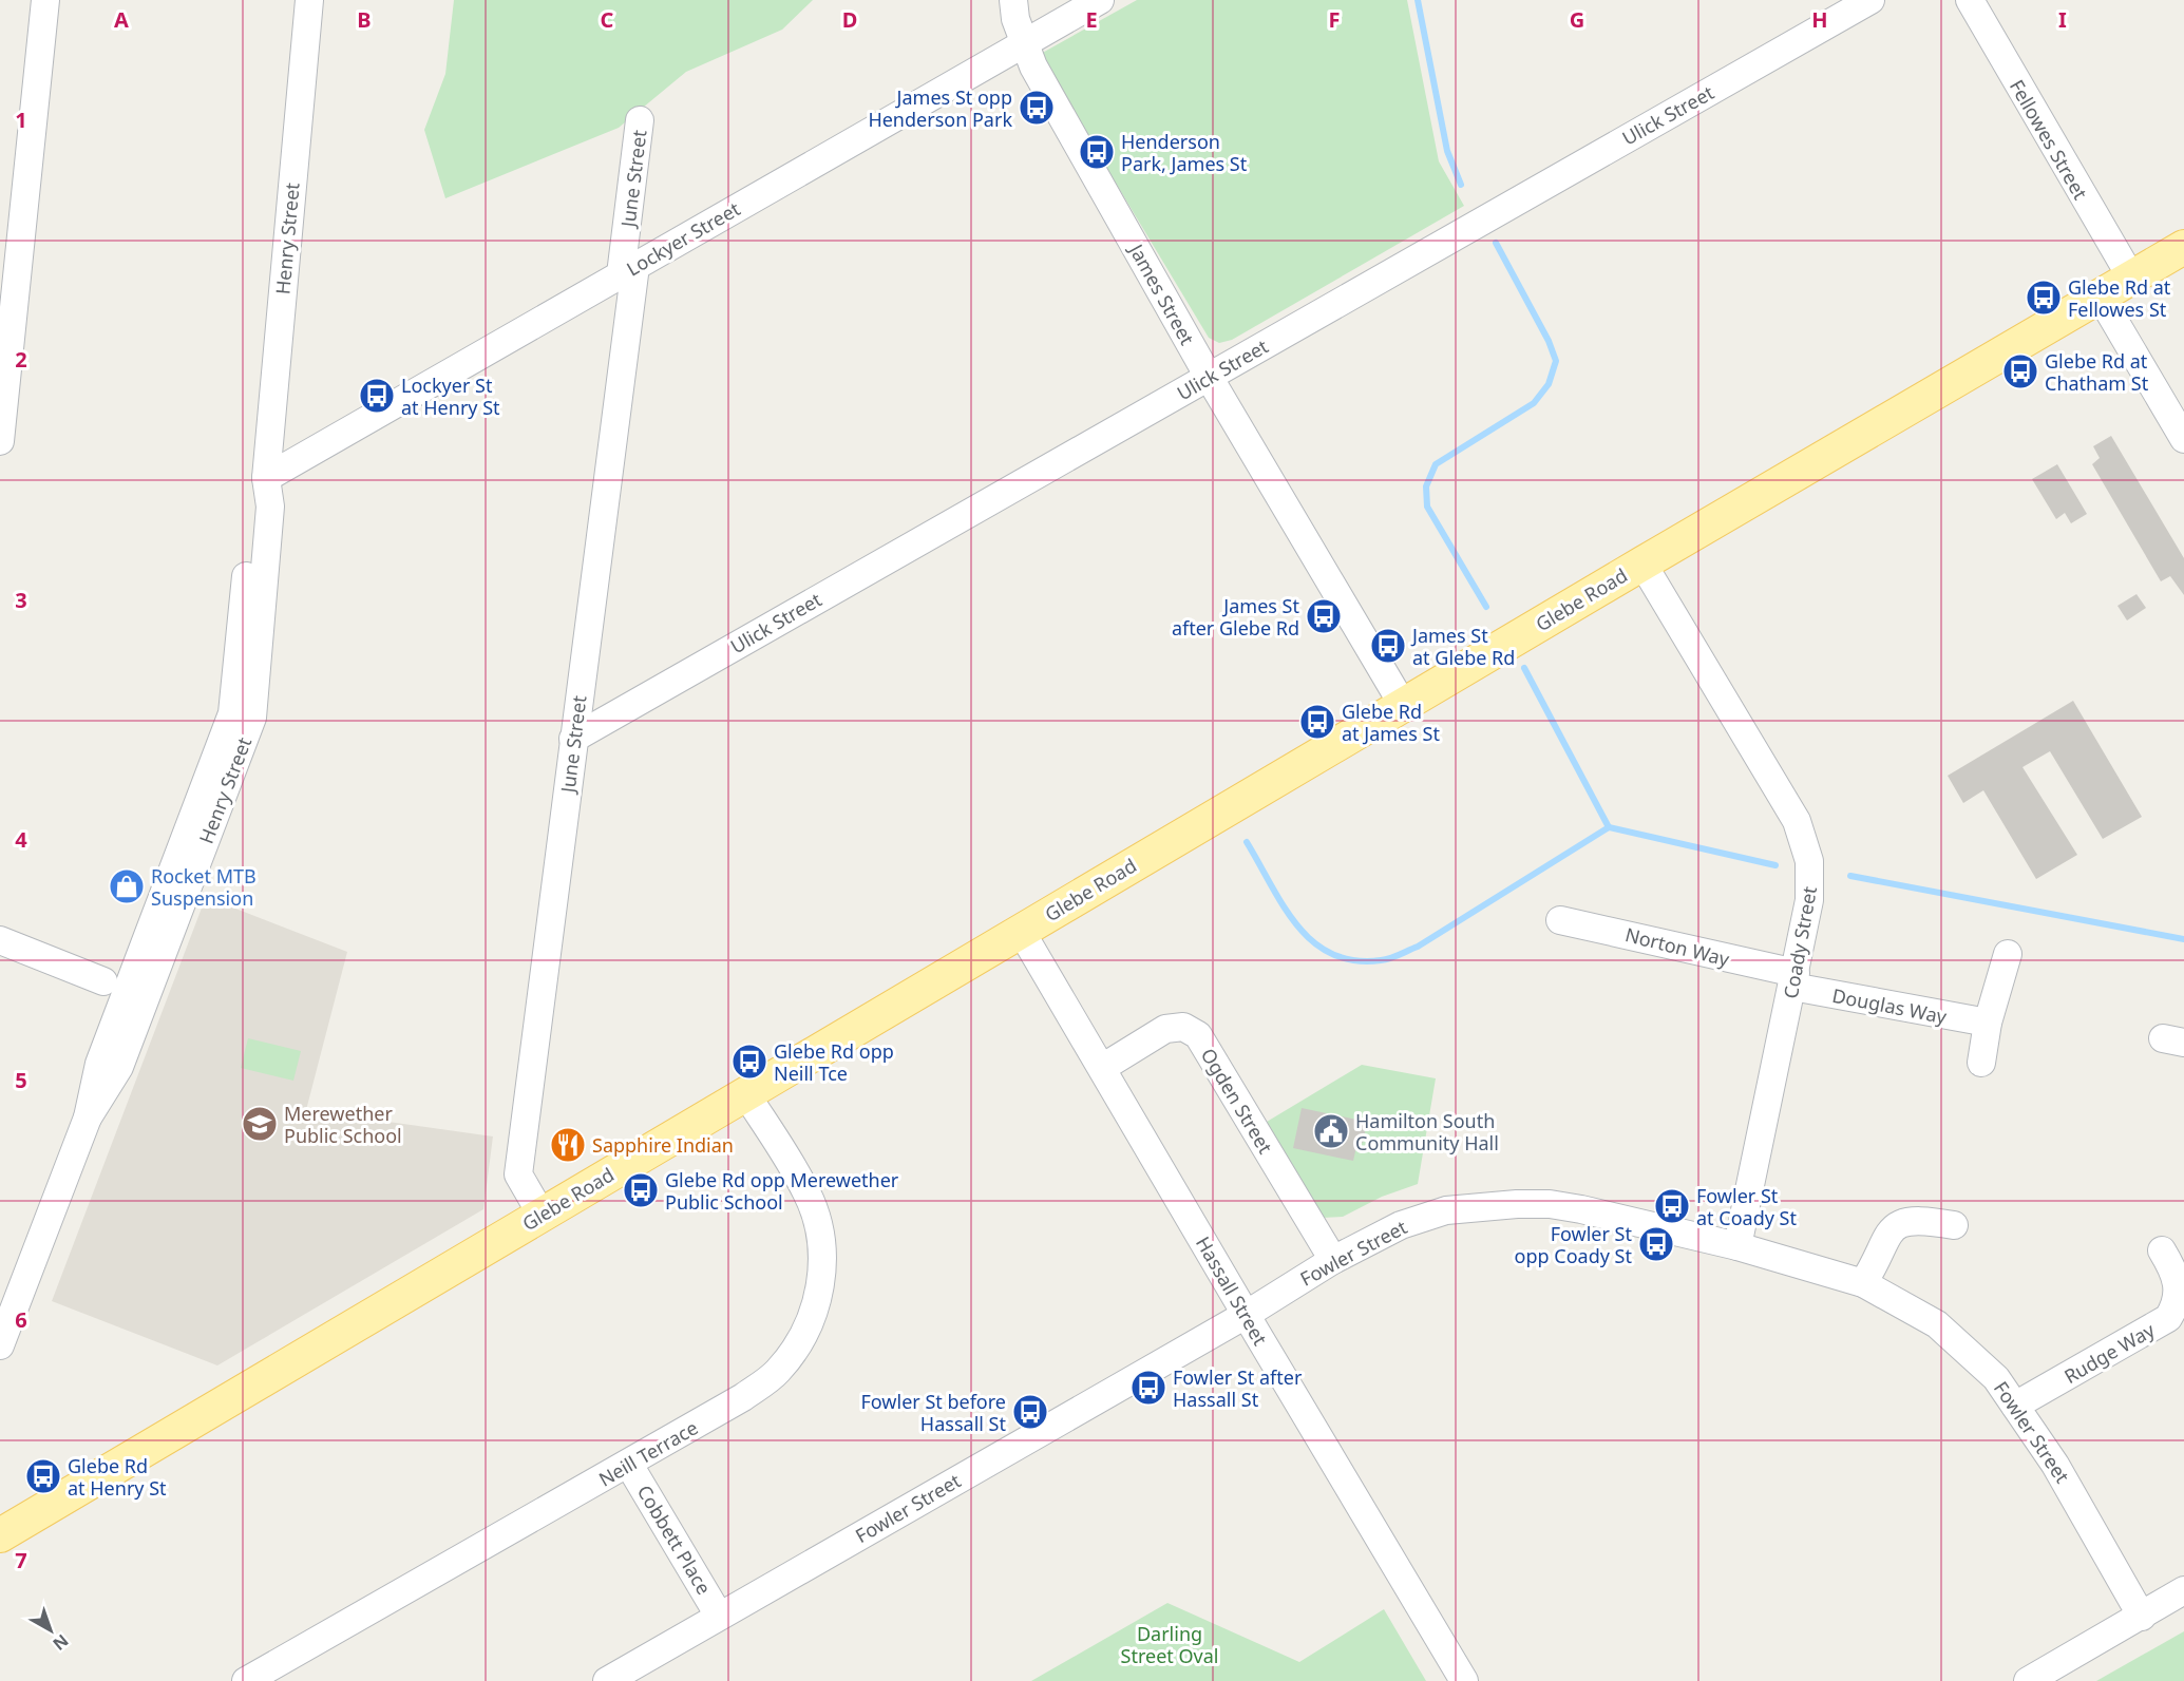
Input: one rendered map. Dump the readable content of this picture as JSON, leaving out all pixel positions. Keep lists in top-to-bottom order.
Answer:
{
  "streets": {
    "main road": ["Glebe Road"],
    "street": [
      "Ulick Street",
      "Fellowes Street",
      "June Street",
      "Henry Street",
      "Lockyer Street",
      "James Street",
      "Coady Street",
      "Norton Way",
      "Douglas Way",
      "Ogden Street",
      "Fowler Street",
      "Hassall Street",
      "Rudge Way",
      "Neill Terrace",
      "Cobbett Place"
    ]
  },
  "crossings": [
    ["Ulick Street", "June Street"],
    ["Ulick Street", "James Street"],
    ["Fellowes Street", "Glebe Road"],
    ["June Street", "Lockyer Street"],
    ["June Street", "Glebe Road"],
    ["Henry Street", "Lockyer Street"],
    ["Lockyer Street", "James Street"],
    ["James Street", "Glebe Road"],
    ["Glebe Road", "Coady Street"],
    ["Glebe Road", "Hassall Street"],
    ["Glebe Road", "Neill Terrace"],
    ["Coady Street", "Norton Way"],
    ["Coady Street", "Douglas Way"],
    ["Coady Street", "Fowler Street"],
    ["Norton Way", "Douglas Way"],
    ["Ogden Street", "Fowler Street"],
    ["Ogden Street", "Hassall Street"],
    ["Fowler Street", "Hassall Street"],
    ["Fowler Street", "Rudge Way"],
    ["Fowler Street", "Cobbett Place"],
    ["Neill Terrace", "Cobbett Place"]
  ],
  "parks": ["Darling Street Oval"],
  "places": {
    "bus stop": [
      "James St opp Henderson Park",
      "Henderson Park, James St",
      "Glebe Rd at Fellowes St",
      "Glebe Rd at Chatham St",
      "Lockyer St at Henry St",
      "James St after Glebe Rd",
      "James St at Glebe Rd",
      "Glebe Rd at James St",
      "Glebe Rd opp Neill Tce",
      "Glebe Rd opp Merewether Public School",
      "Fowler St at Coady St",
      "Fowler St opp Coady St",
      "Fowler St after Hassall St",
      "Fowler St before Hassall St",
      "Glebe Rd at Henry St"
    ],
    "shop": ["Rocket MTB Suspension"],
    "school or university": ["Merewether Public School"],
    "public building": ["Hamilton South Community Hall"],
    "restaurant": ["Sapphire Indian"]
  },
  "north": "bottom right",
  "grid": {
    "columns": [
      "A",
      "B",
      "C",
      "D",
      "E",
      "F",
      "G",
      "H",
      "I"
    ],
    "rows": [
      "1",
      "2",
      "3",
      "4",
      "5",
      "6",
      "7"
    ]
  }
}
